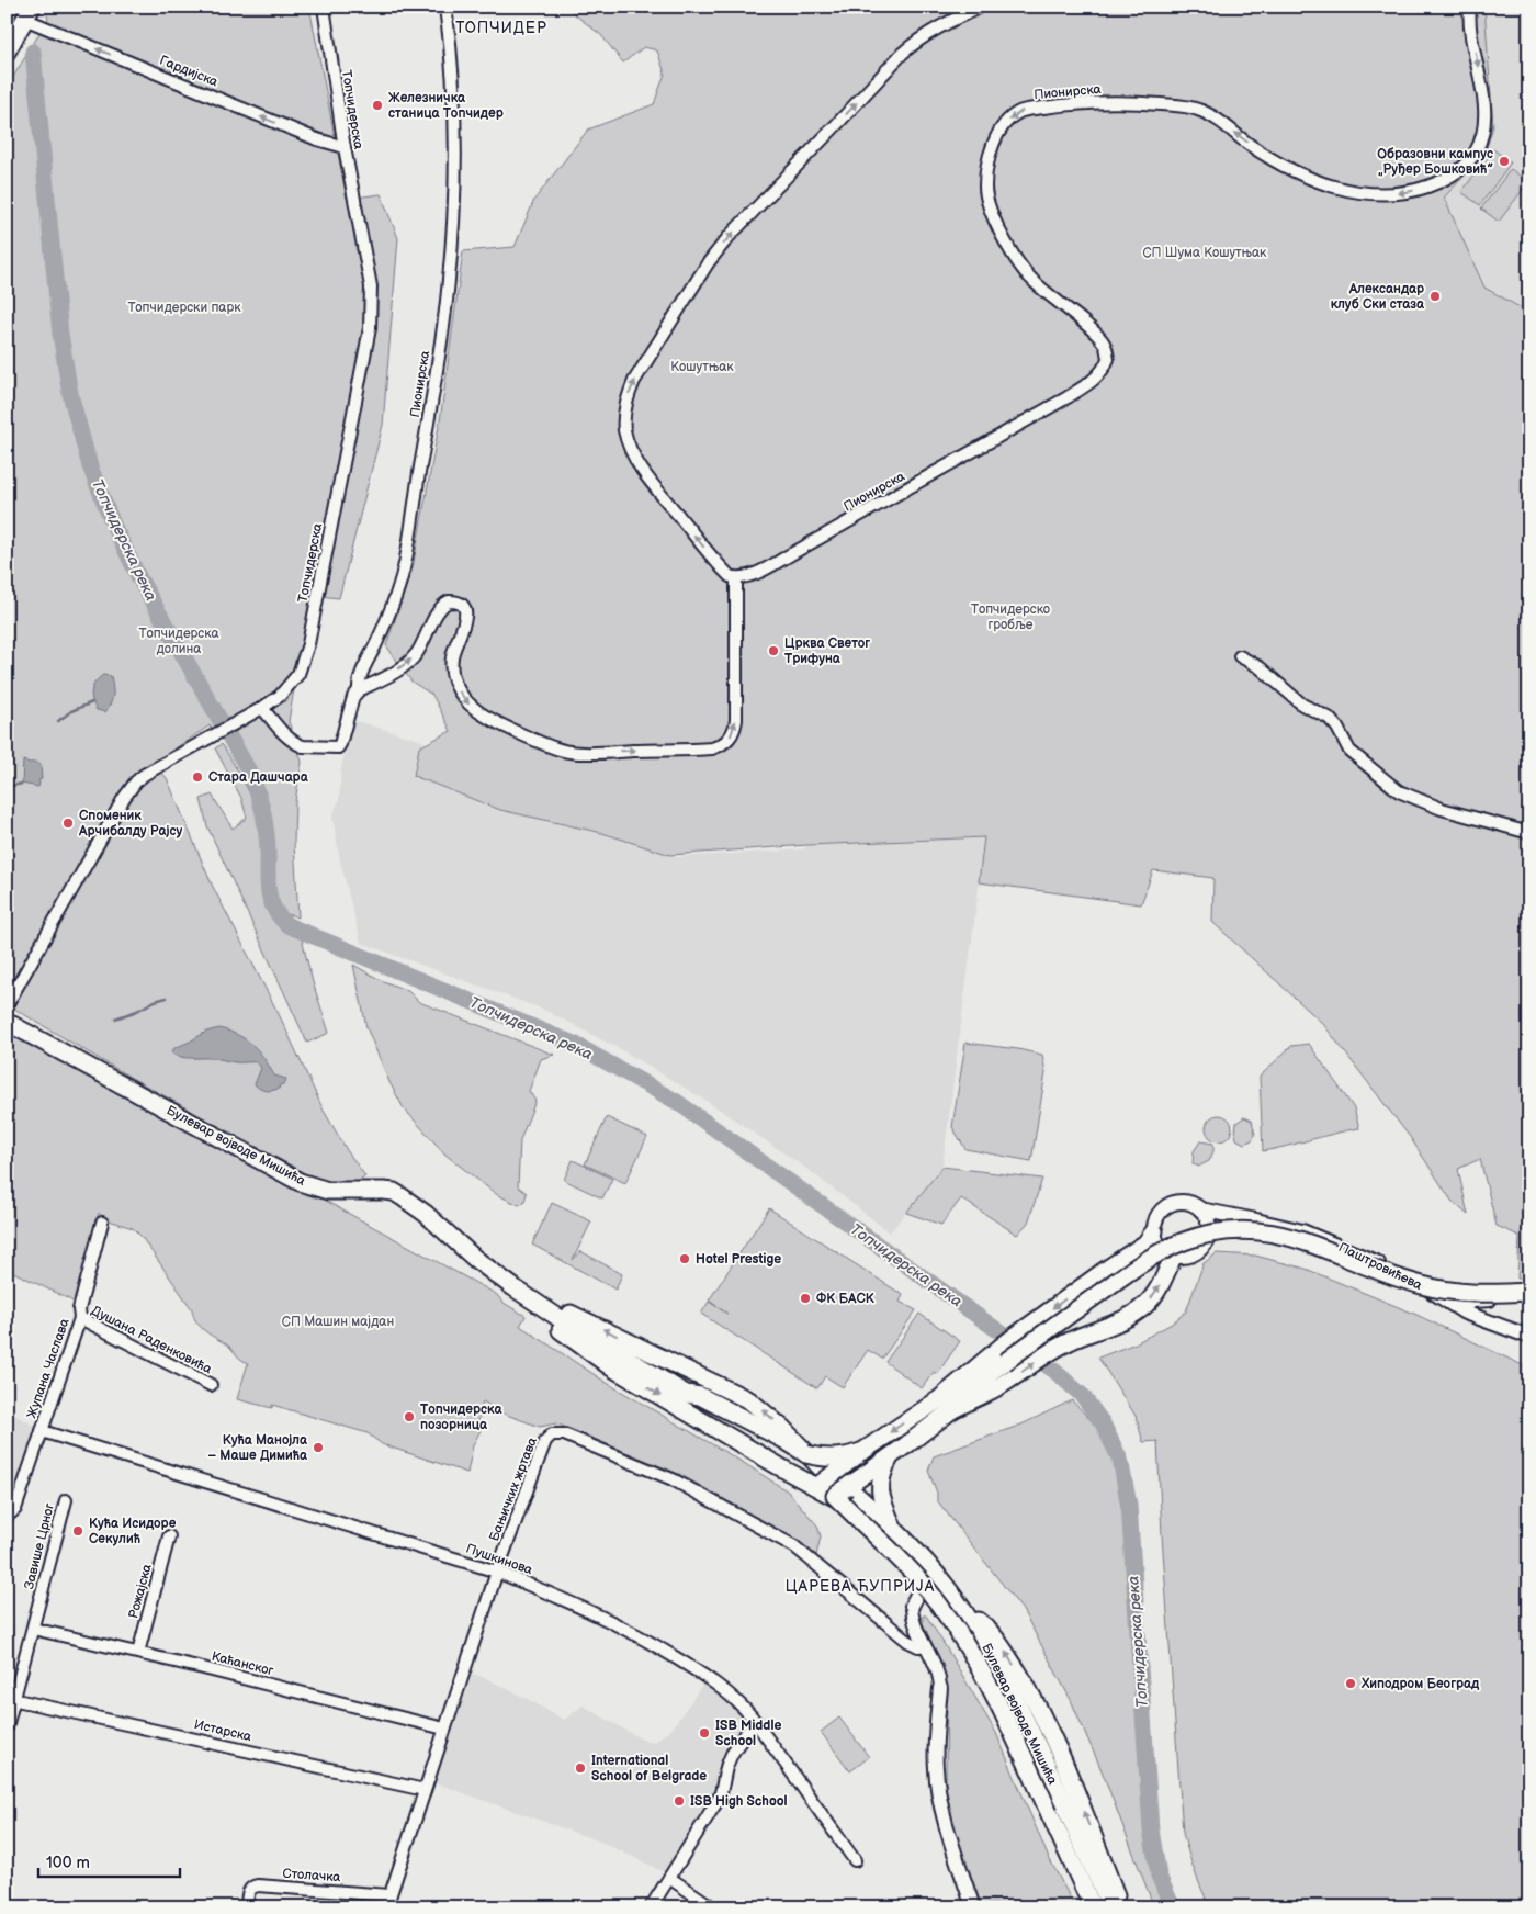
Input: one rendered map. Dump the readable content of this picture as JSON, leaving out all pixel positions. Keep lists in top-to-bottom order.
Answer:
{
  "streets": {
    "main road": ["Булевар војводе Мишића"],
    "street": [
      "Гардијска",
      "Пионирска",
      "Топчидерска",
      "Паштровићева",
      "Душана Раденковића",
      "Жупана Часлава",
      "Бањичких жртава",
      "Завише Црног",
      "Пушкинова",
      "Рожајска",
      "Каћанског",
      "Истарска",
      "Столачка"
    ]
  },
  "crossings": [
    ["Гардијска", "Топчидерска"],
    ["Пионирска", "Топчидерска"],
    ["Душана Раденковића", "Жупана Часлава"],
    ["Жупана Часлава", "Пушкинова"],
    ["Бањичких жртава", "Пушкинова"],
    ["Бањичких жртава", "Каћанског"],
    ["Бањичких жртава", "Истарска"],
    ["Бањичких жртава", "Столачка"],
    ["Завише Црног", "Каћанског"],
    ["Завише Црног", "Истарска"],
    ["Рожајска", "Каћанског"]
  ],
  "one_way": ["Гардијска"],
  "districts": ["ТОПЧИДЕР", "ЦАРЕВА ЋУПРИЈА"],
  "water": ["Топчидерска река"],
  "parks": [
    "СП Шума Кошутњак",
    "Топчидерски парк",
    "Кошутњак",
    "Топчидерско гробље",
    "Топчидерска долина",
    "СП Машин мајдан"
  ],
  "places": [
    "Железничка станица Топчидер",
    "Образовни кампус „Руђер Бошковић”",
    "Александар клуб Ски стаза",
    "Црква Светог Трифуна",
    "Стара Дашчара",
    "Споменик Арчибалду Рајсу",
    "Hotel Prestige",
    "ФК БАСК",
    "Топчидерска позорница",
    "Кућа Манојла – Маше Димића",
    "Кућа Исидоре Секулић",
    "Хиподром Београд",
    "ISB Middle School",
    "International School of Belgrade",
    "ISB High School"
  ],
  "scale_bar": "100 m"
}
